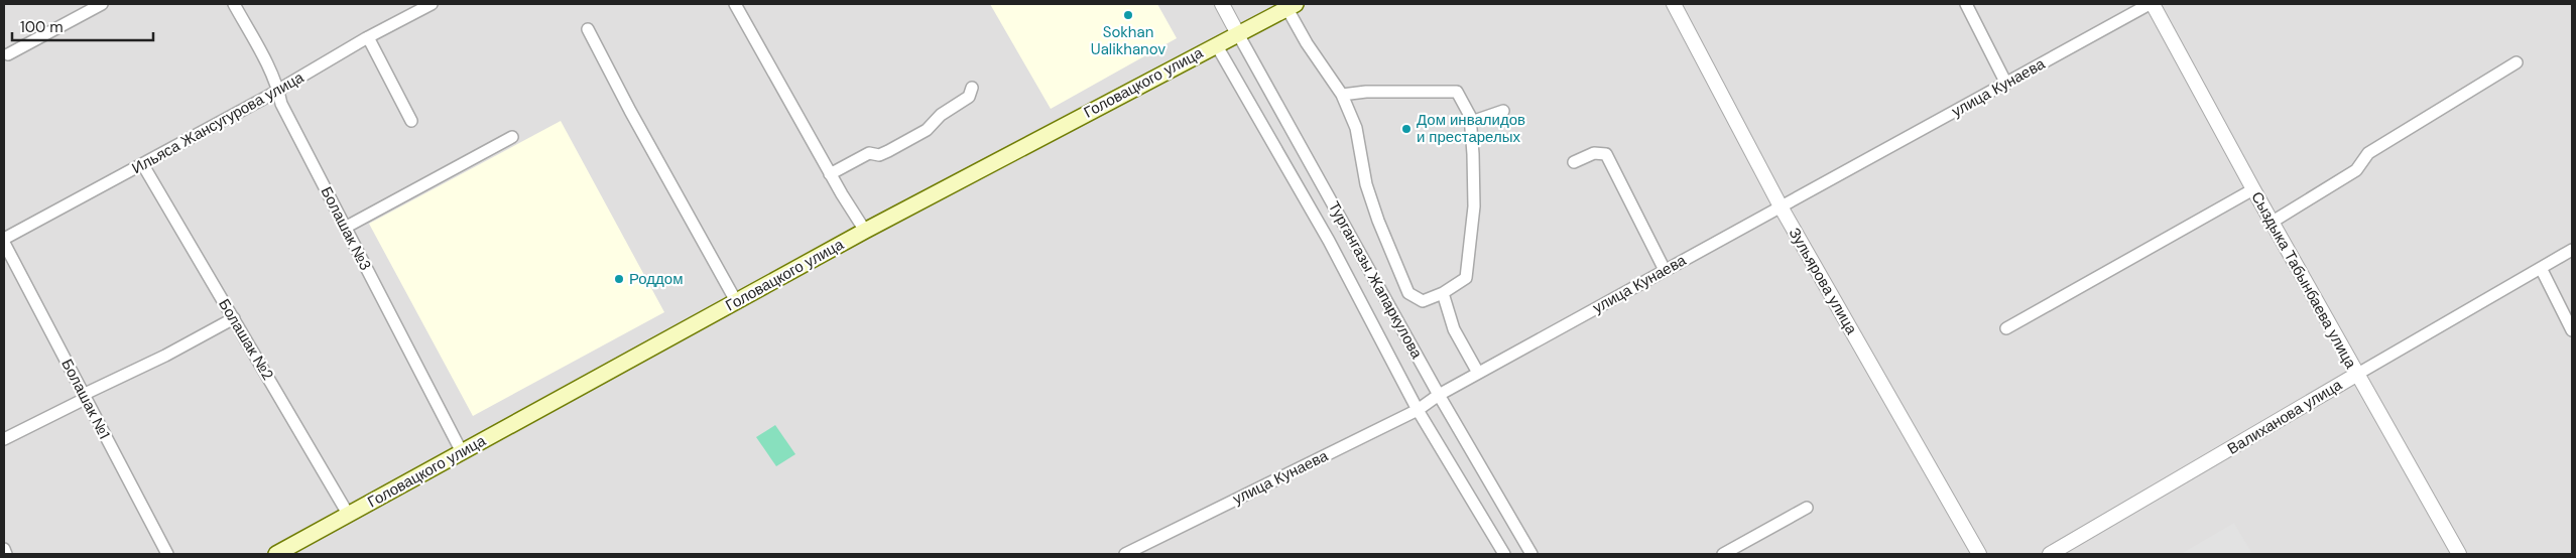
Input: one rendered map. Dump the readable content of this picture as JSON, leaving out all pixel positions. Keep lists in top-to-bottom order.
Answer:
{
  "streets": {
    "main road": ["Головацкого улица"],
    "street": [
      "улица Кунаева",
      "Ильяса Жансугурова улица",
      "Болашак №3",
      "Тургангазы Жапаркулова",
      "Сыздыка Табынбаева улица",
      "Зульярова улица",
      "Болашак №2",
      "Болашак №1",
      "Валиханова улица"
    ]
  },
  "crossings": [
    ["Головацкого улица", "Болашак №3"],
    ["Головацкого улица", "Тургангазы Жапаркулова"],
    ["Головацкого улица", "Болашак №2"],
    ["улица Кунаева", "Тургангазы Жапаркулова"],
    ["улица Кунаева", "Сыздыка Табынбаева улица"],
    ["улица Кунаева", "Зульярова улица"],
    ["Ильяса Жансугурова улица", "Болашак №3"],
    ["Ильяса Жансугурова улица", "Болашак №2"],
    ["Ильяса Жансугурова улица", "Болашак №1"],
    ["Сыздыка Табынбаева улица", "Валиханова улица"]
  ],
  "places": ["Sokhan Ualikhanov", "Дом инвалидов и престарелых", "Роддом"],
  "scale_bar": "100 m"
}
